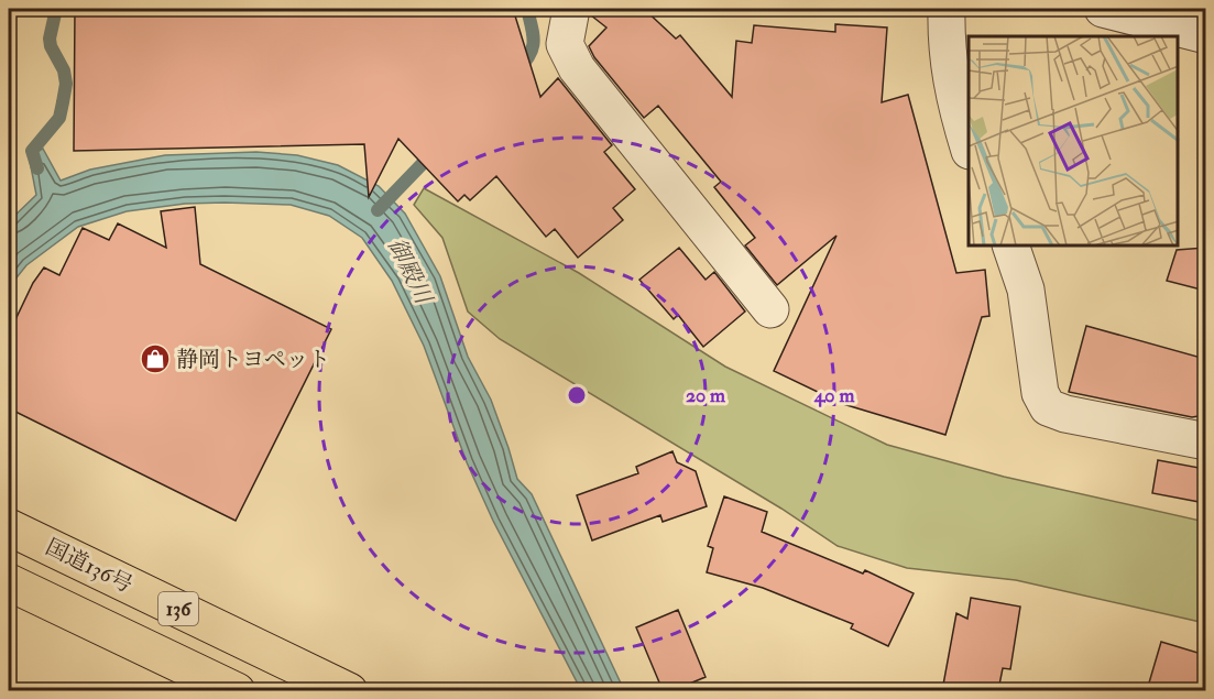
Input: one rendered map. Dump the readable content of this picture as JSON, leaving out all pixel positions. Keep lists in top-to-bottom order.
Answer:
{
  "streets": {
    "highway": ["国道136号", "136"]
  },
  "water": ["御殿川"],
  "places": {
    "shop": ["静岡トヨペット"]
  },
  "rings": ["20 m", "40 m"]
}
